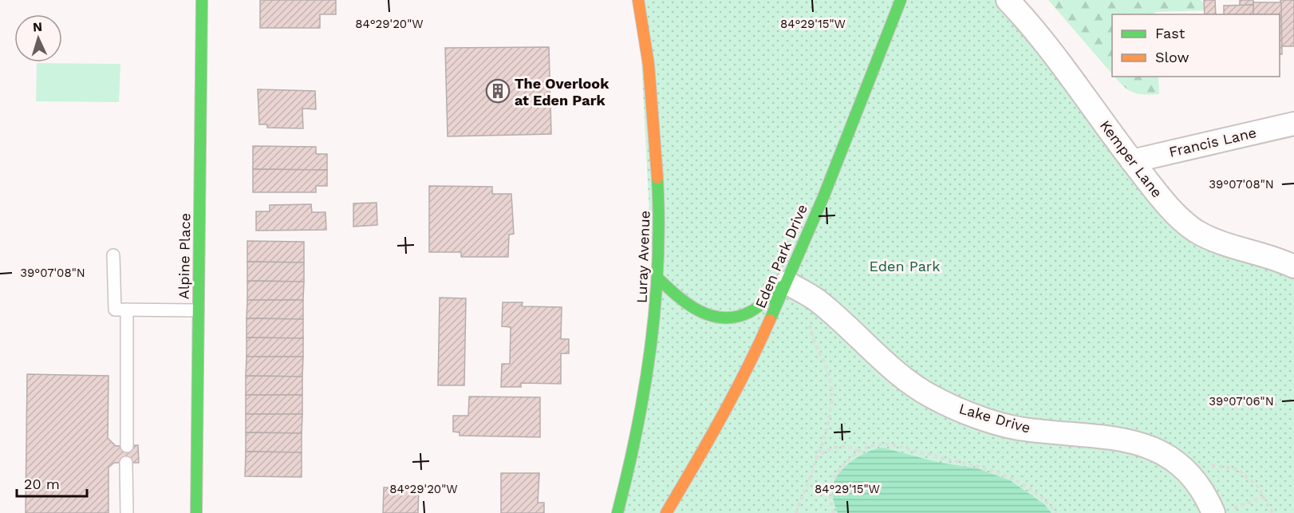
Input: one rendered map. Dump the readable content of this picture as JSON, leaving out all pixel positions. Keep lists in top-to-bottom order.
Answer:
{
  "streets": {
    "street": [
      "Francis Lane",
      "Kemper Lane",
      "Alpine Place",
      "Eden Park Drive",
      "Luray Avenue",
      "Lake Drive"
    ]
  },
  "crossings": [
    ["Francis Lane", "Kemper Lane"],
    ["Eden Park Drive", "Lake Drive"]
  ],
  "parks": ["Eden Park"],
  "places": {
    "building": ["The Overlook at Eden Park"]
  },
  "legend": ["Fast", "Slow"],
  "scale_bar": "20 m",
  "north": "top",
  "coordinates": [
    "84°29'20\"W",
    "84°29'15\"W",
    "39°07'08\"N",
    "39°07'06\"N"
  ]
}
